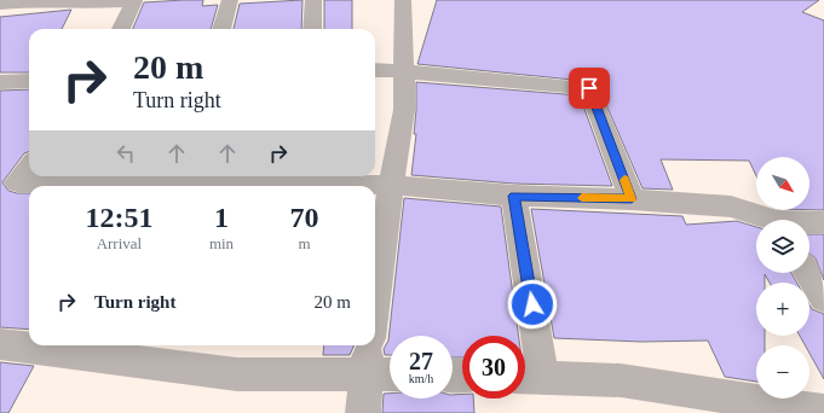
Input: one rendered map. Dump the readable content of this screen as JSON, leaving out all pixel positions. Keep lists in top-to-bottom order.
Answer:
{
  "north": "bottom right",
  "page": {
    "turn": ["20 m", "Turn right"],
    "map_buttons": ["+", "−"],
    "eta": [
      "12:51",
      "Arrival",
      "1",
      "min",
      "70",
      "m"
    ],
    "list": [
      {
        "name": "Turn right",
        "value": "20 m"
      }
    ],
    "speed": "27 km/h",
    "limit": "30"
  }
}
